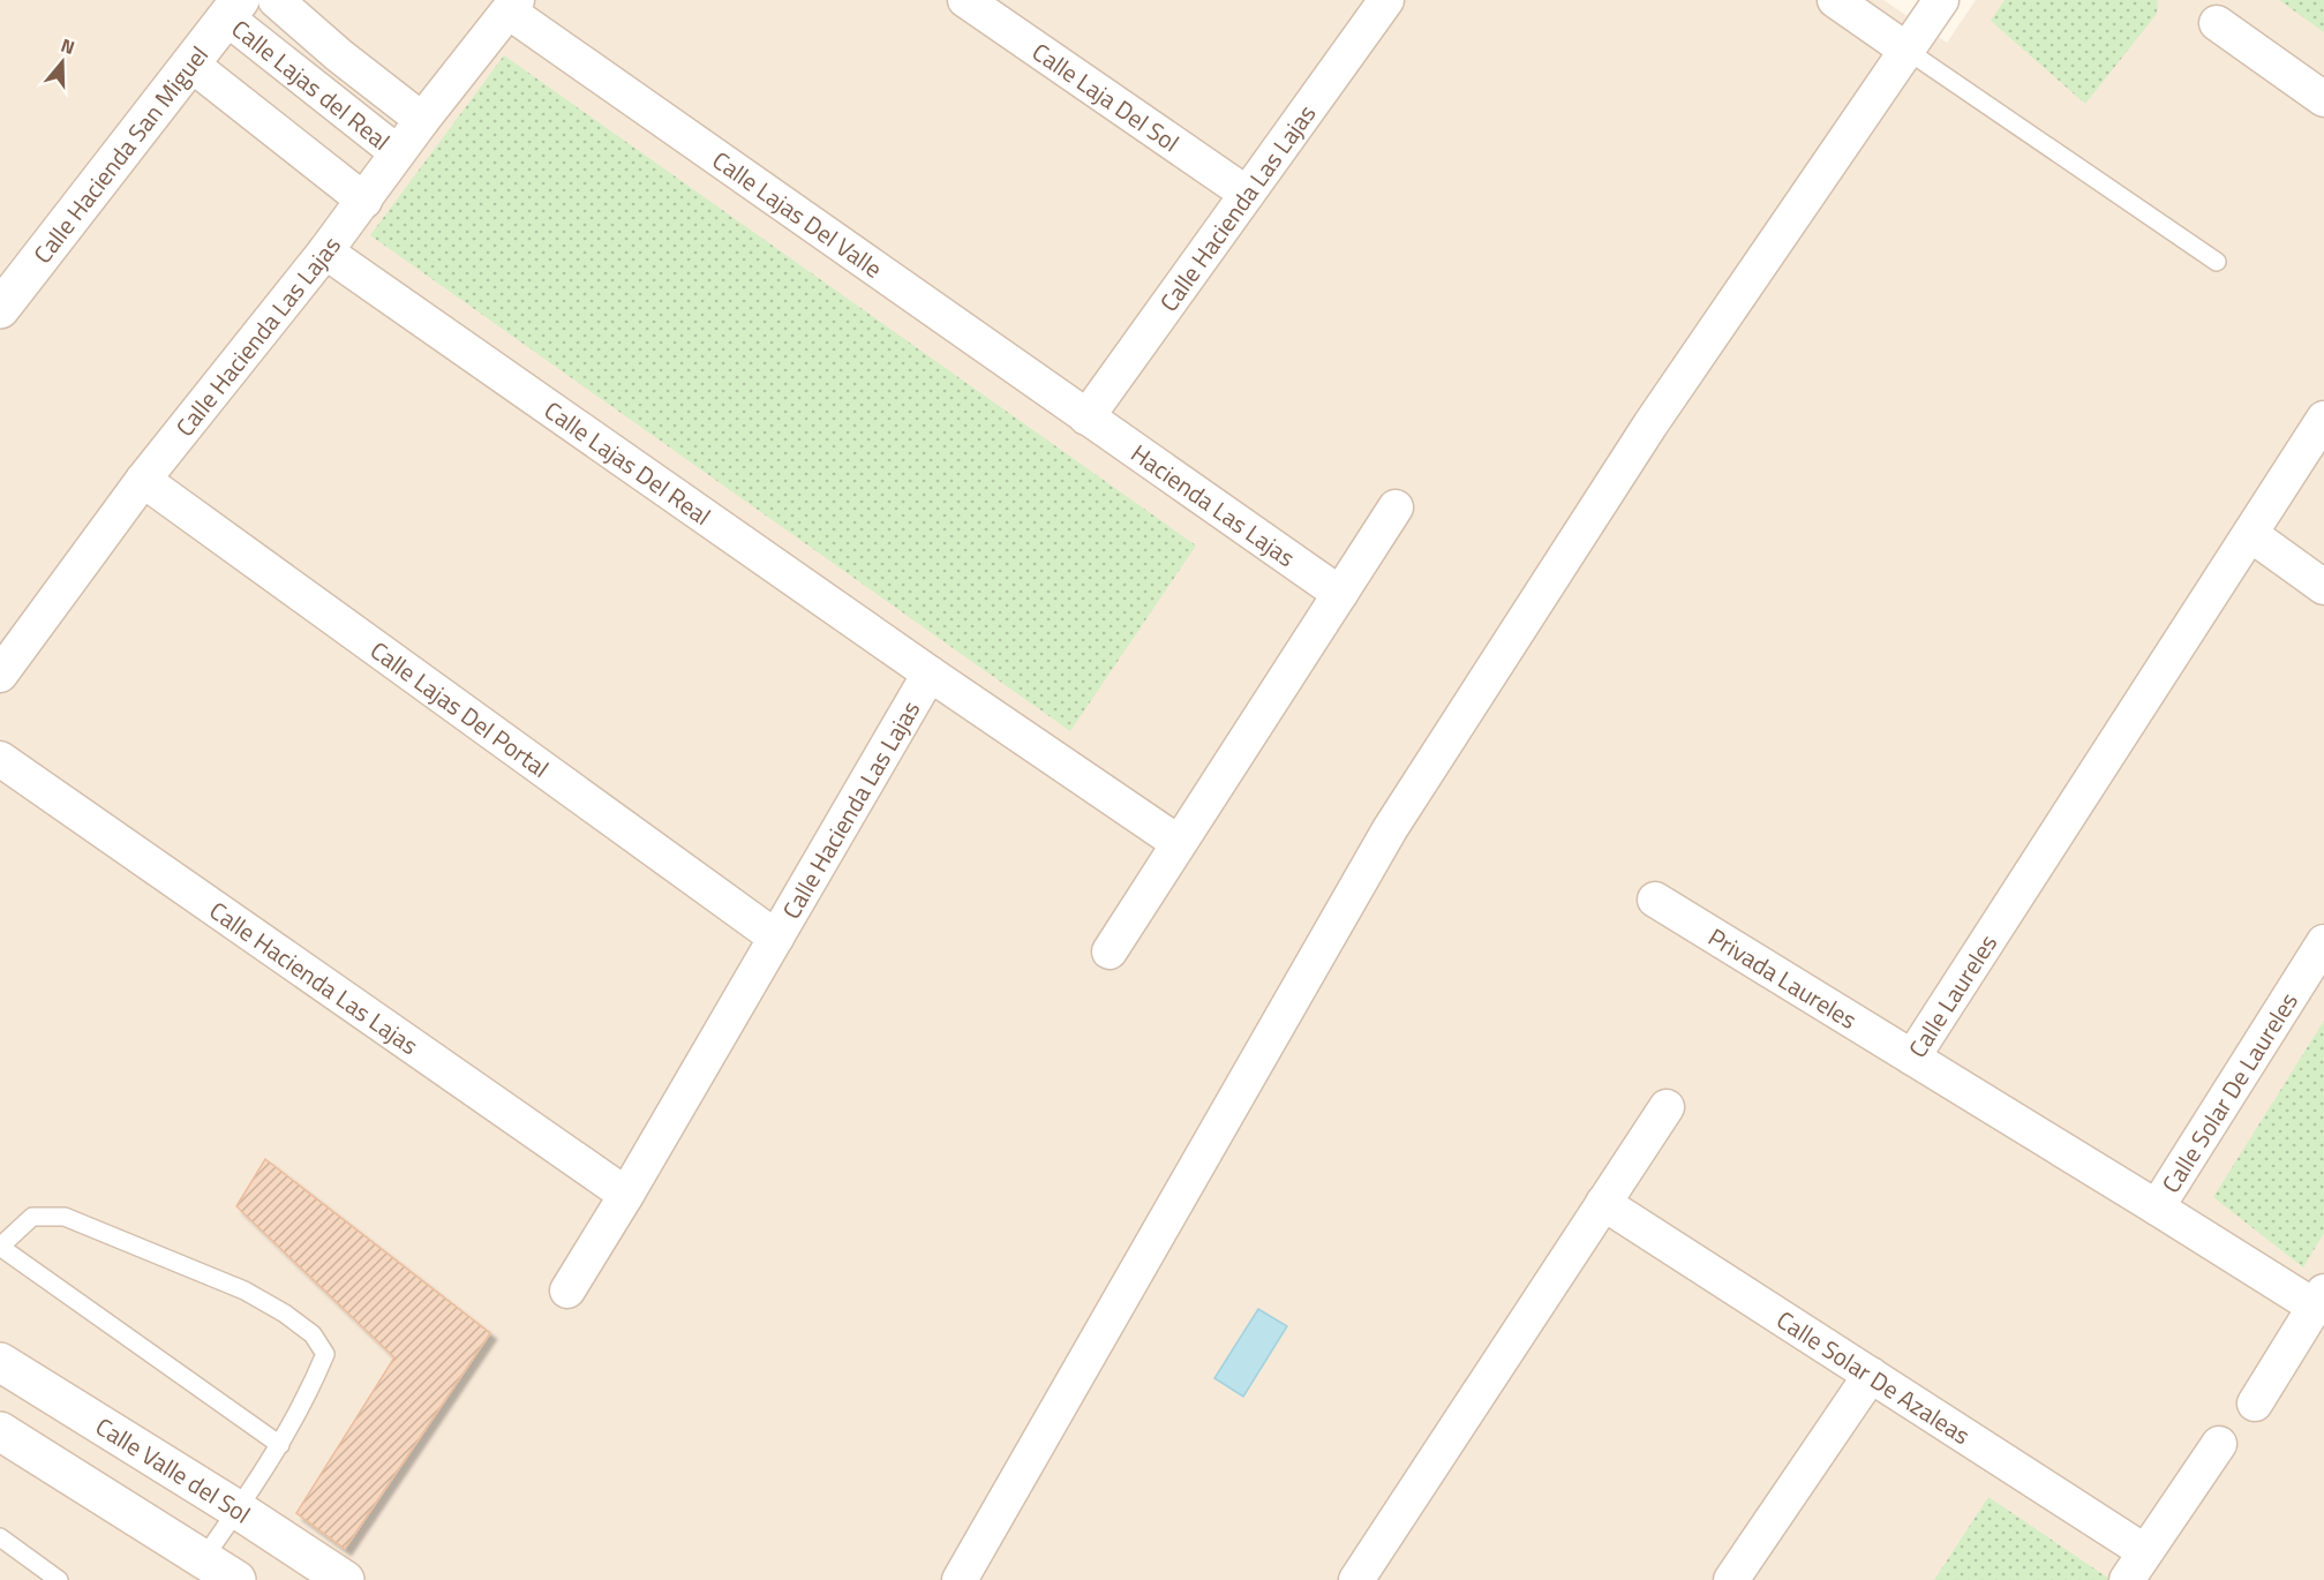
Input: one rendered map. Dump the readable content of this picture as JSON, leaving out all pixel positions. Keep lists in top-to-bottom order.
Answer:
{
  "streets": {
    "main road": ["Calle Hacienda San Miguel", "Calle Valle del Sol"],
    "street": [
      "Calle Lajas del Real",
      "Calle Laja Del Sol",
      "Calle Hacienda Las Lajas",
      "Calle Lajas Del Valle",
      "Calle Lajas Del Real",
      "Hacienda Las Lajas",
      "Calle Lajas Del Portal",
      "Privada Laureles",
      "Calle Laureles",
      "Calle Solar De Laureles",
      "Calle Solar De Azaleas"
    ]
  },
  "crossings": [
    ["Calle Lajas del Real", "Calle Hacienda San Miguel"],
    ["Calle Lajas del Real", "Calle Hacienda Las Lajas"],
    ["Calle Laja Del Sol", "Calle Hacienda Las Lajas"],
    ["Calle Hacienda Las Lajas", "Calle Lajas Del Valle"],
    ["Calle Hacienda Las Lajas", "Calle Lajas Del Real"],
    ["Calle Hacienda Las Lajas", "Hacienda Las Lajas"],
    ["Calle Hacienda Las Lajas", "Calle Lajas Del Portal"],
    ["Calle Lajas Del Valle", "Hacienda Las Lajas"],
    ["Privada Laureles", "Calle Laureles"],
    ["Calle Laureles", "Calle Solar De Laureles"]
  ],
  "north": "top"
}
